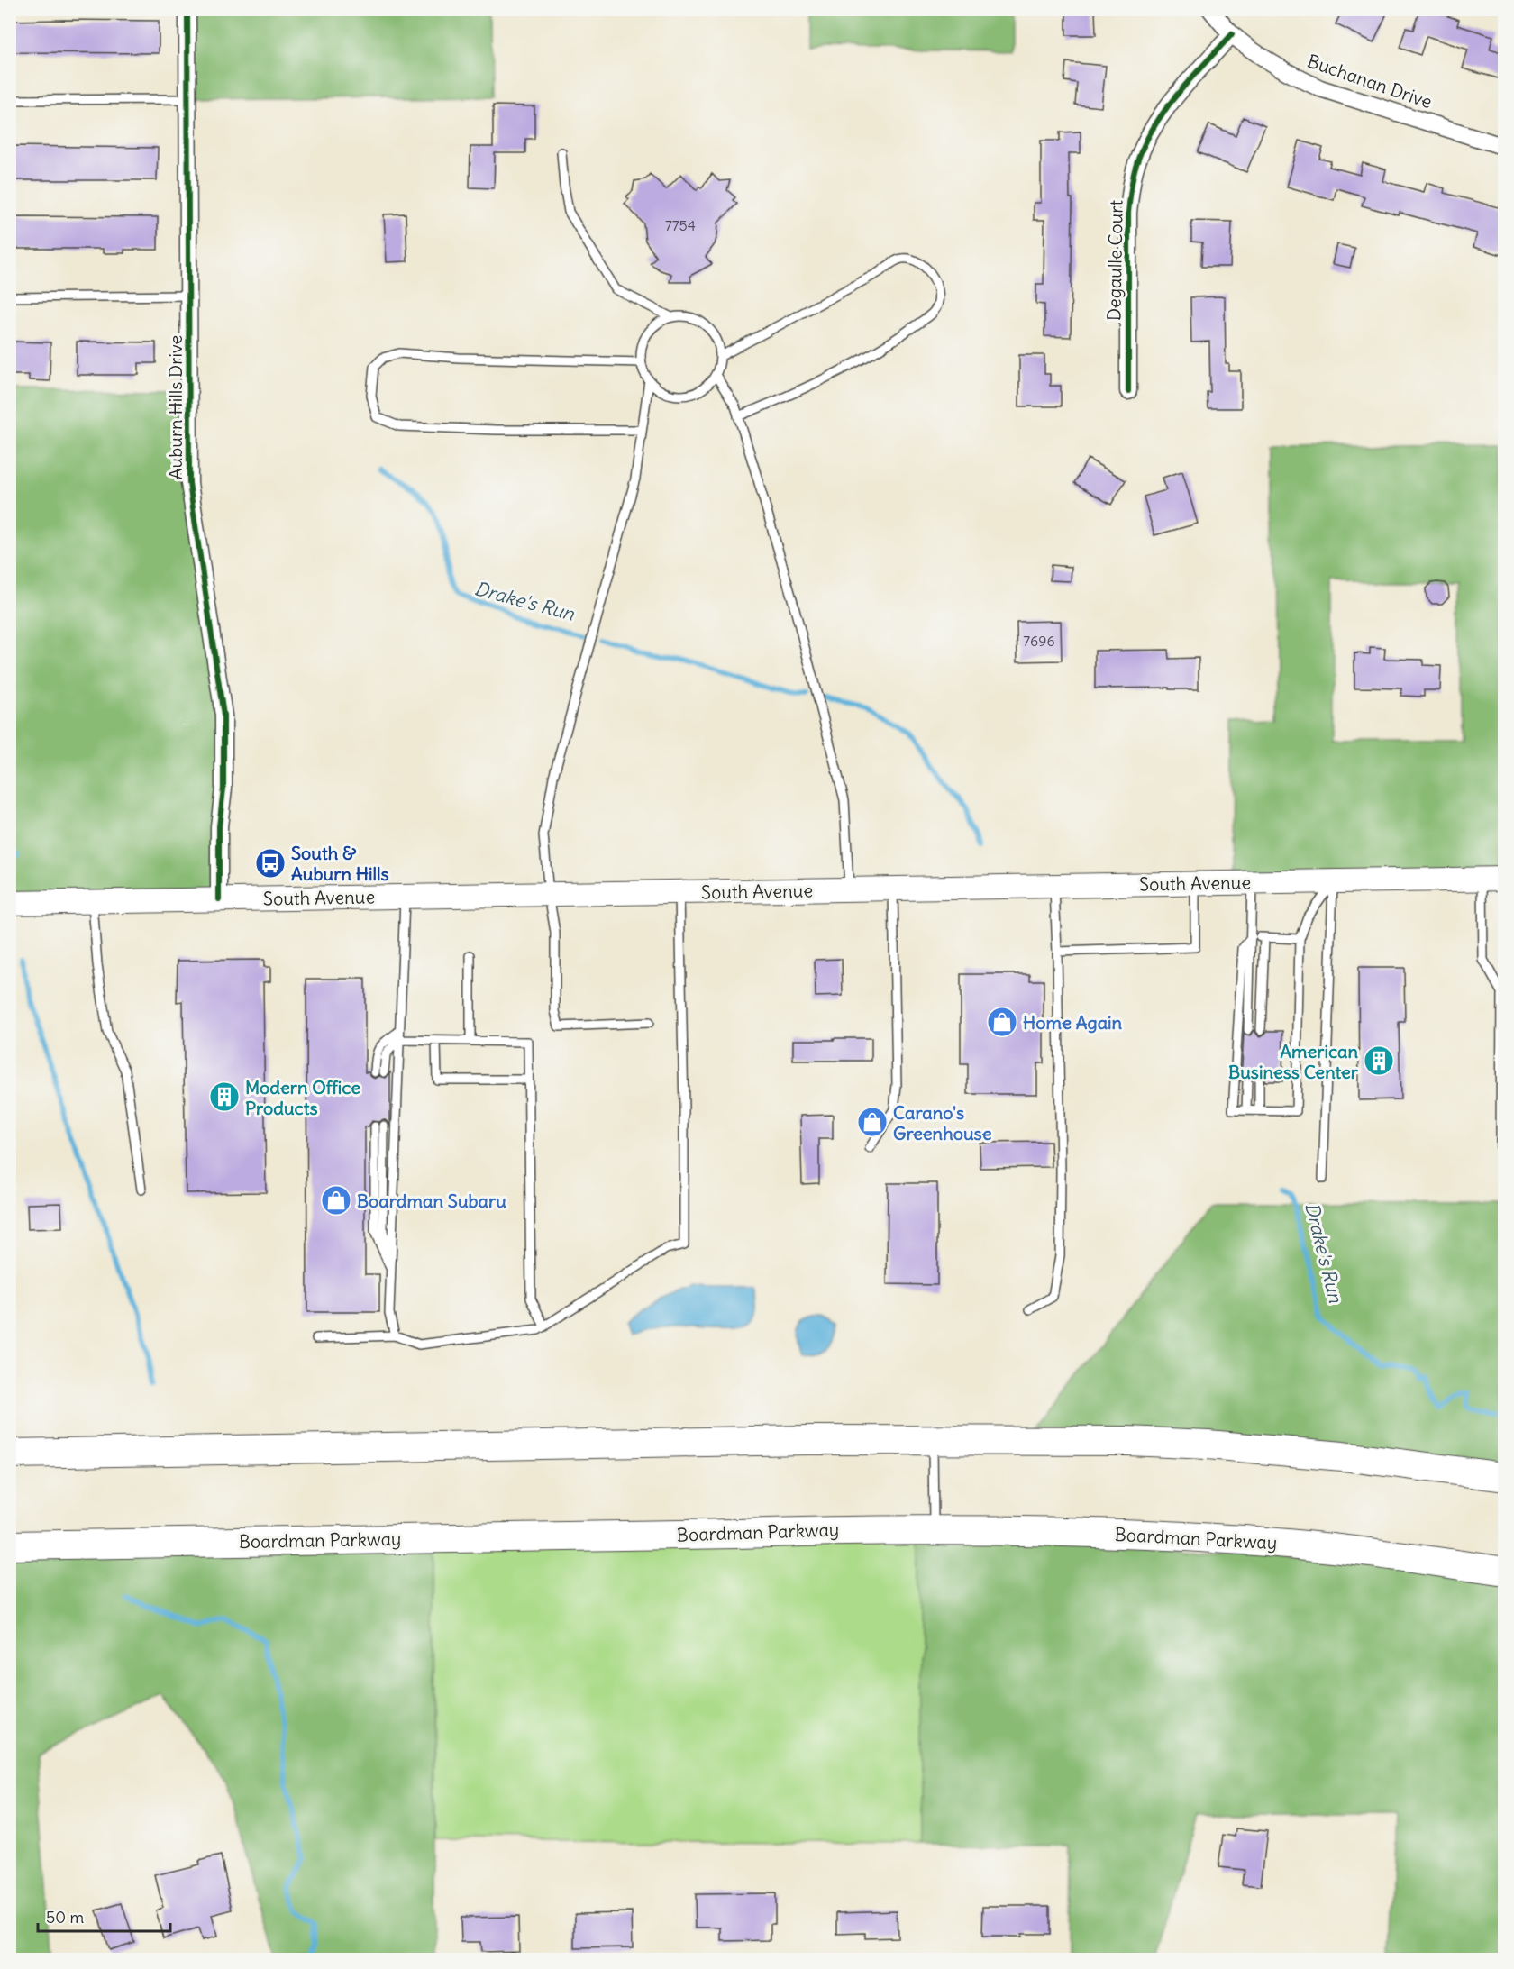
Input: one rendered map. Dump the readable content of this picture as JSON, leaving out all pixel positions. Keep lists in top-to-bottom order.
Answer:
{
  "streets": {
    "highway": ["Boardman Parkway"],
    "main road": ["South Avenue"],
    "street": ["Buchanan Drive", "Degaulle Court", "Auburn Hills Drive"]
  },
  "crossings": [
    ["Buchanan Drive", "Degaulle Court"],
    ["Auburn Hills Drive", "South Avenue"]
  ],
  "water": ["Drake's Run"],
  "places": {
    "bus stop": ["South & Auburn Hills"],
    "shop": ["Home Again", "Carano's Greenhouse", "Boardman Subaru"],
    "building": ["American Business Center", "Modern Office Products"]
  },
  "house_numbers": ["7754", "7696"],
  "scale_bar": "50 m"
}
